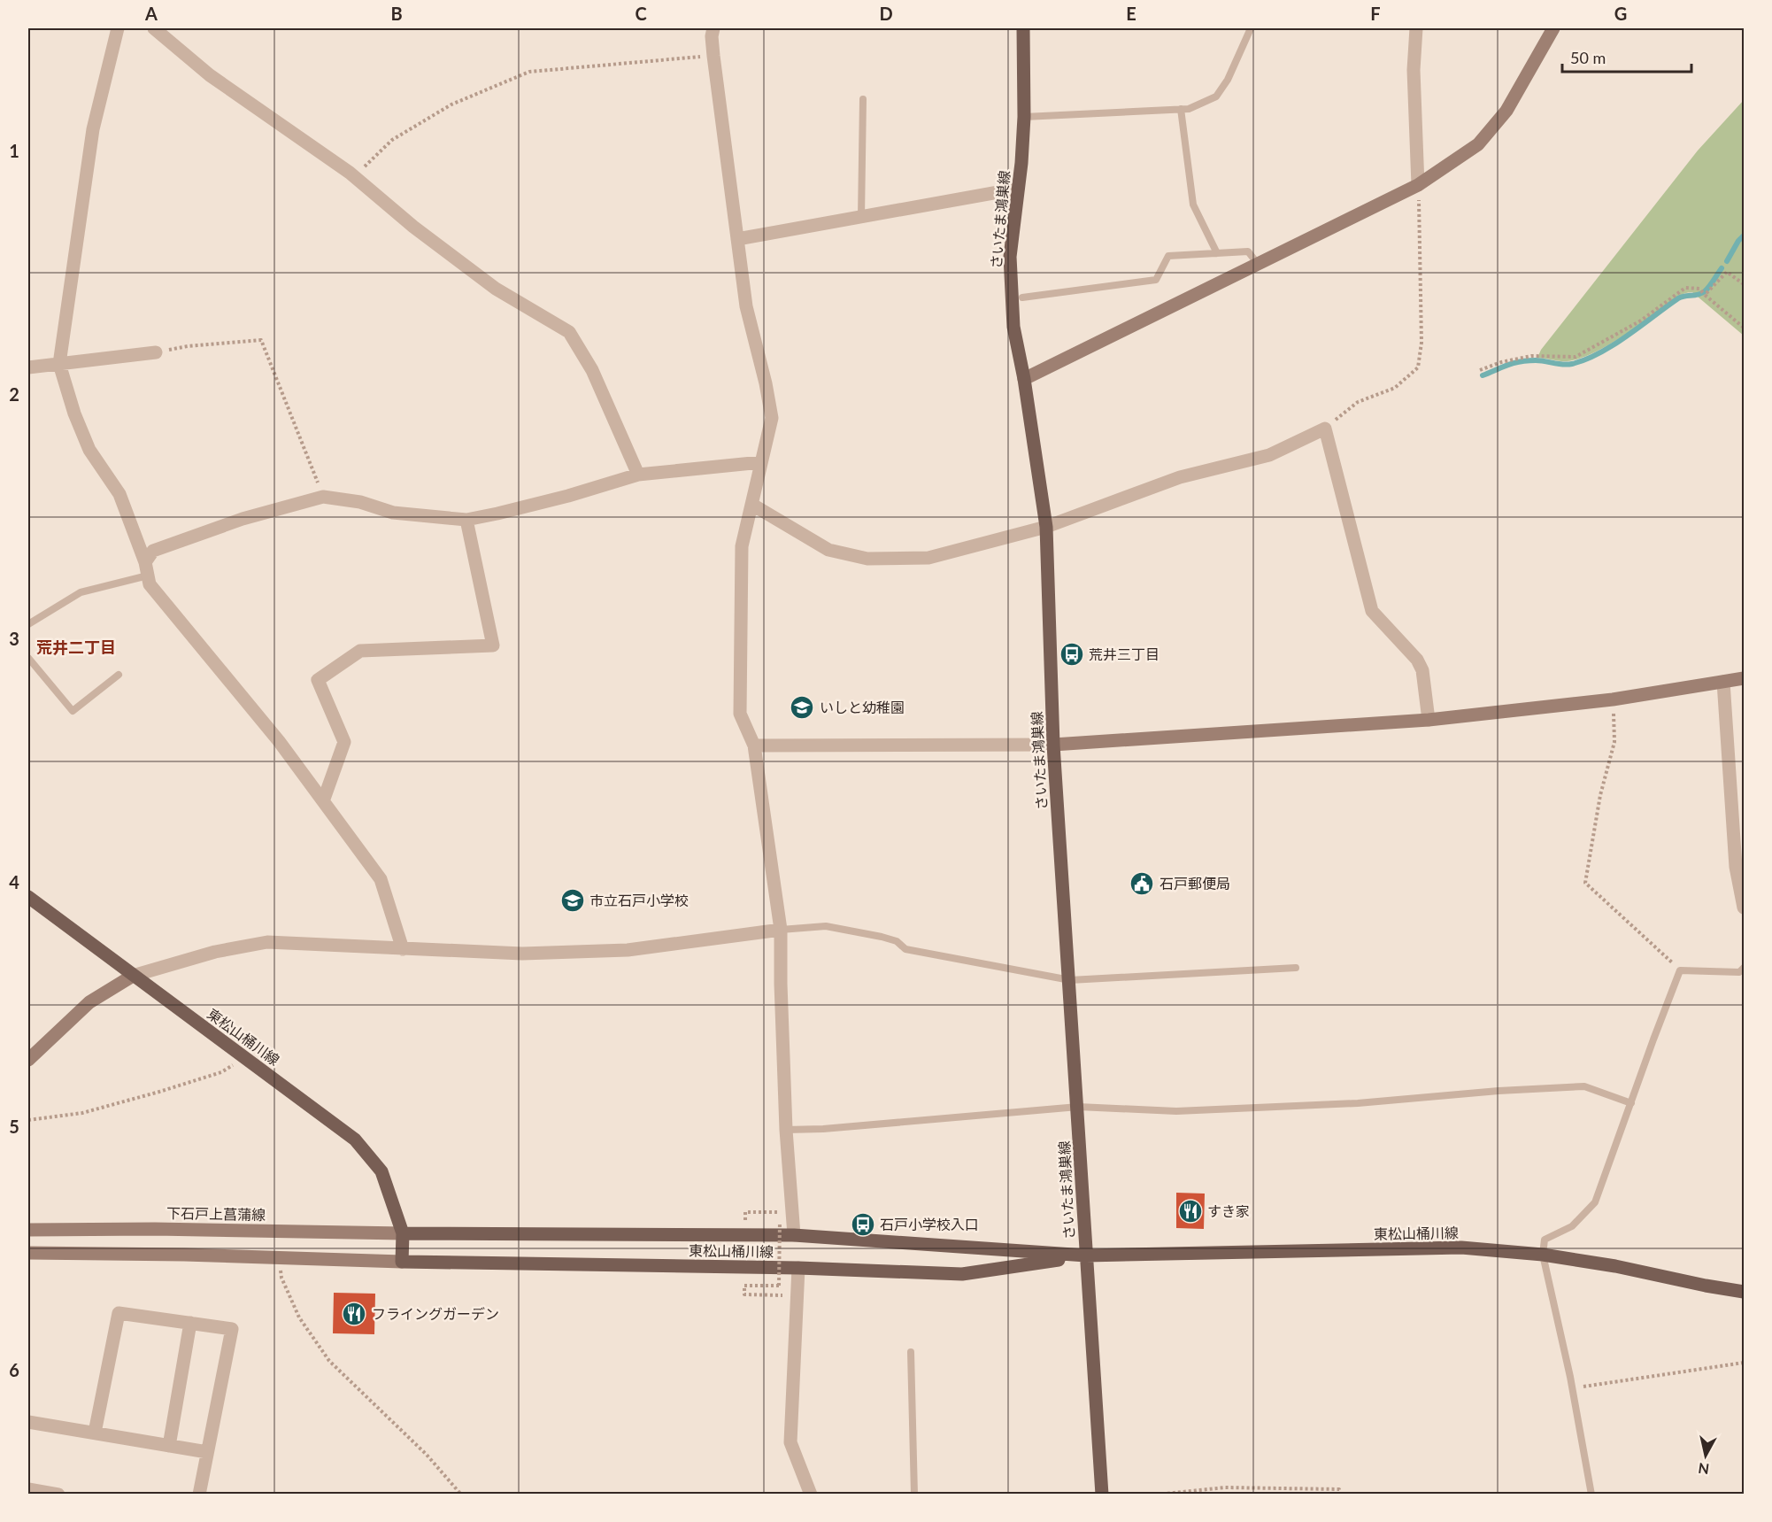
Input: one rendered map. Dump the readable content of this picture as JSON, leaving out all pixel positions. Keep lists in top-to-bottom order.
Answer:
{
  "streets": {
    "main road": ["さいたま鴻巣線", "東松山桶川線"],
    "street": ["下石戸上菖蒲線"]
  },
  "crossings": [
    ["さいたま鴻巣線", "東松山桶川線"],
    ["東松山桶川線", "下石戸上菖蒲線"]
  ],
  "districts": ["荒井二丁目"],
  "places": {
    "bus stop": ["荒井三丁目", "石戸小学校入口"],
    "school or university": ["いしと幼稚園", "市立石戸小学校"],
    "public building": ["石戸郵便局"],
    "restaurant": ["すき家", "フライングガーデン"]
  },
  "scale_bar": "50 m",
  "north": "bottom",
  "grid": {
    "columns": [
      "A",
      "B",
      "C",
      "D",
      "E",
      "F",
      "G"
    ],
    "rows": [
      "1",
      "2",
      "3",
      "4",
      "5",
      "6"
    ]
  }
}
